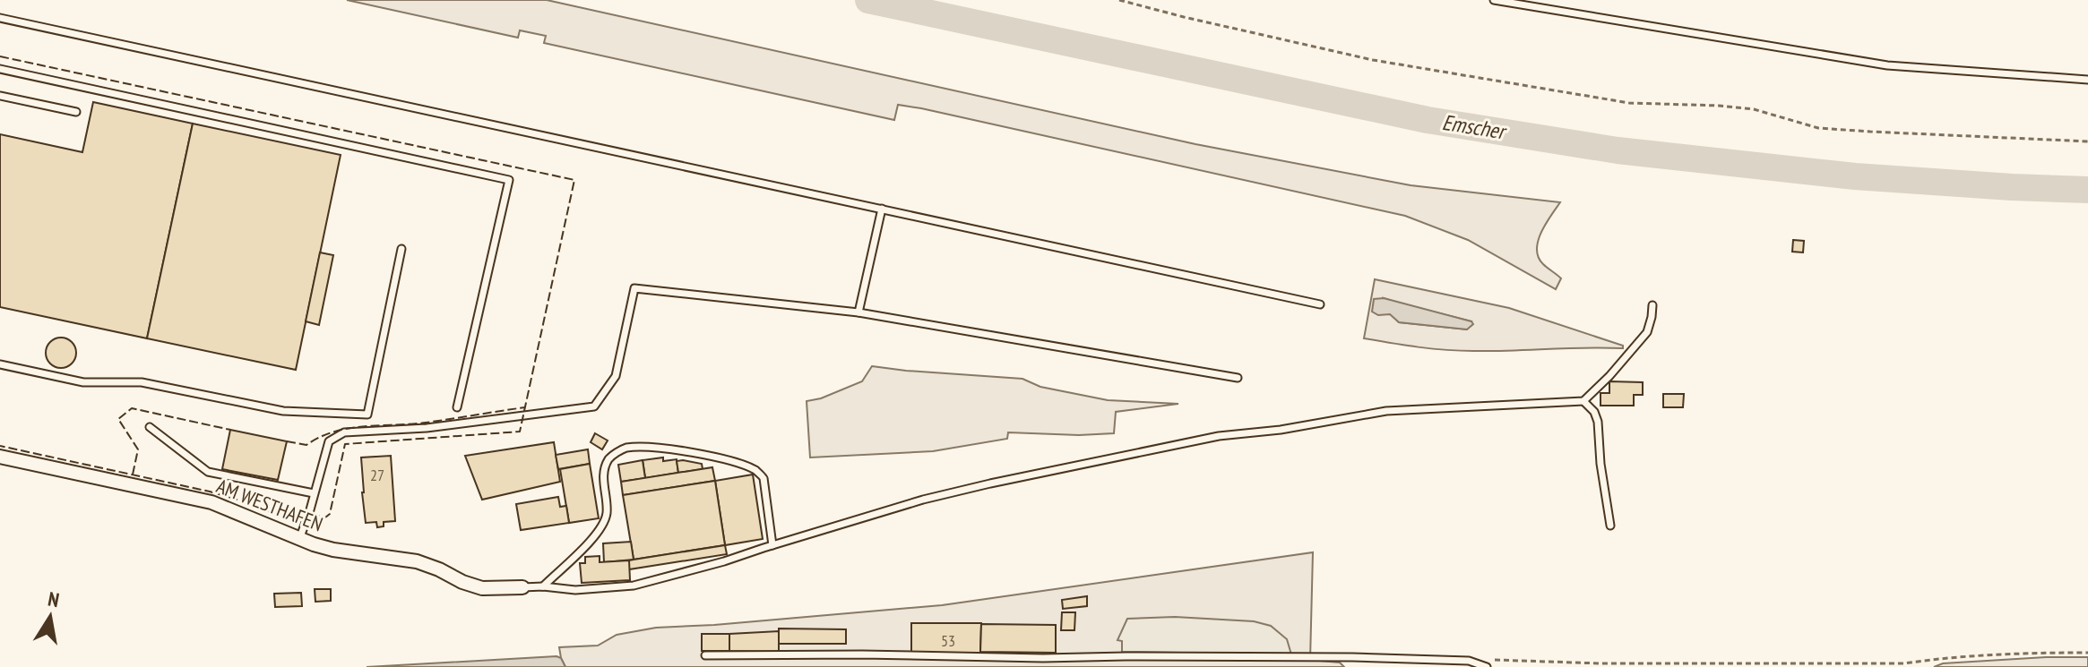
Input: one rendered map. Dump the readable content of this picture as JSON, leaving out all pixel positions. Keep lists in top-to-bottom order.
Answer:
{
  "streets": {
    "street": ["AM WESTHAFEN"]
  },
  "water": ["Emscher"],
  "house_numbers": ["27", "53"],
  "north": "top"
}
